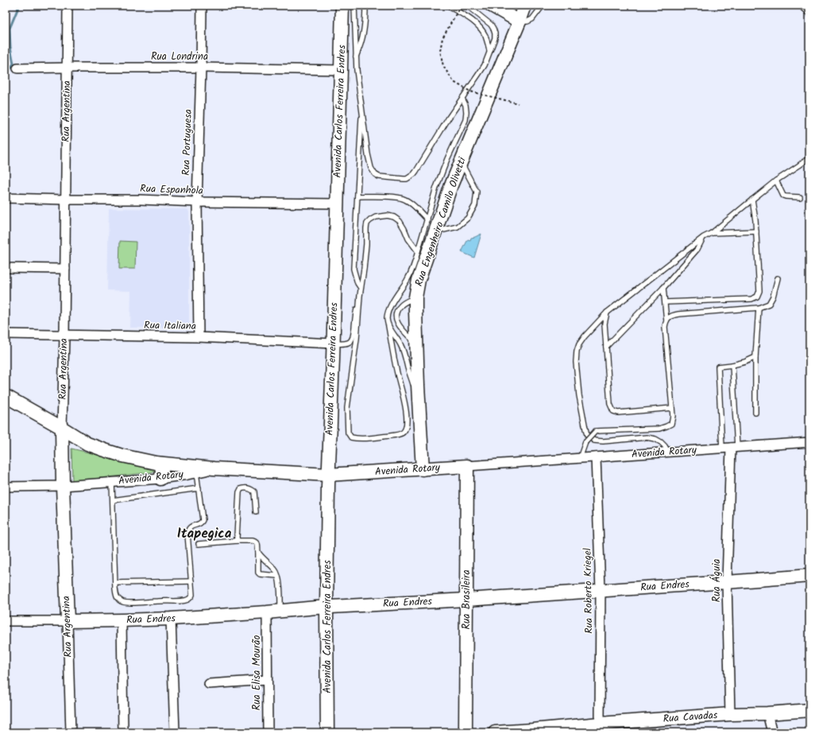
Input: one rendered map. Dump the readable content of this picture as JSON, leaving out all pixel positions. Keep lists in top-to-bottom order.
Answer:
{
  "streets": {
    "street": [
      "Rua Londrina",
      "Rua Argentina",
      "Avenida Carlos Ferreira Endres",
      "Rua Portuguesa",
      "Rua Espanhola",
      "Rua Engenheiro Camilo Olivetti",
      "Rua Italiana",
      "Avenida Rotary",
      "Rua Águia",
      "Rua Endres",
      "Rua Roberto Kriegel",
      "Rua Brasileira",
      "Rua Elisa Mourão",
      "Rua Cavadas"
    ]
  },
  "crossings": [
    ["Rua Londrina", "Rua Argentina"],
    ["Rua Londrina", "Avenida Carlos Ferreira Endres"],
    ["Rua Londrina", "Rua Portuguesa"],
    ["Rua Argentina", "Rua Espanhola"],
    ["Rua Argentina", "Rua Italiana"],
    ["Rua Argentina", "Avenida Rotary"],
    ["Rua Argentina", "Rua Endres"],
    ["Avenida Carlos Ferreira Endres", "Rua Espanhola"],
    ["Avenida Carlos Ferreira Endres", "Rua Italiana"],
    ["Avenida Carlos Ferreira Endres", "Avenida Rotary"],
    ["Avenida Carlos Ferreira Endres", "Rua Endres"],
    ["Rua Portuguesa", "Rua Espanhola"],
    ["Rua Portuguesa", "Rua Italiana"],
    ["Rua Engenheiro Camilo Olivetti", "Avenida Rotary"],
    ["Avenida Rotary", "Rua Águia"],
    ["Avenida Rotary", "Rua Roberto Kriegel"],
    ["Avenida Rotary", "Rua Brasileira"],
    ["Rua Águia", "Rua Endres"],
    ["Rua Águia", "Rua Cavadas"],
    ["Rua Endres", "Rua Roberto Kriegel"],
    ["Rua Endres", "Rua Brasileira"],
    ["Rua Endres", "Rua Elisa Mourão"],
    ["Rua Roberto Kriegel", "Rua Cavadas"]
  ],
  "districts": ["Itapegica"]
}
